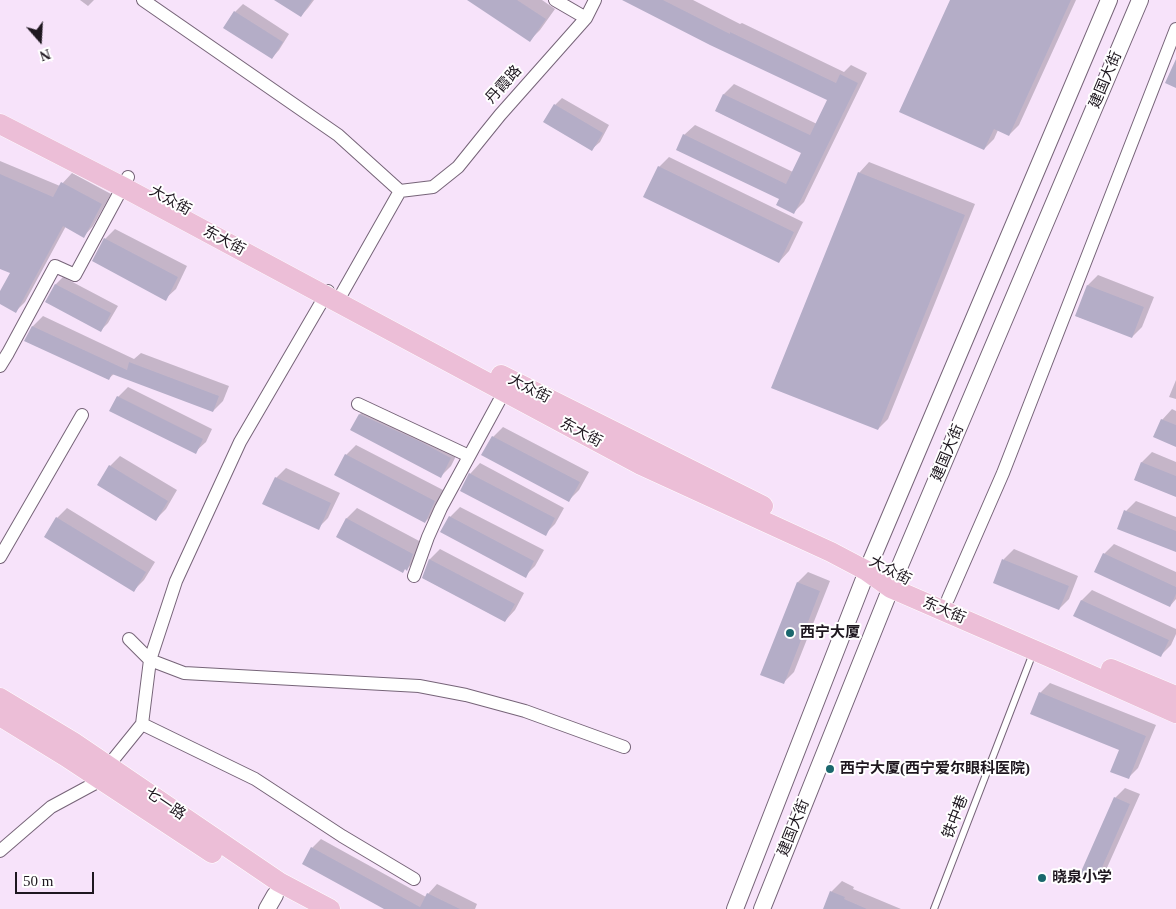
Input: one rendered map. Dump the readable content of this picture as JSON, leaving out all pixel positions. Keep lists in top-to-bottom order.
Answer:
{
  "streets": {
    "main road": ["大众街", "东大街", "七一路"],
    "street": ["建国大街", "丹霞路"],
    "lane": ["铁中巷"]
  },
  "crossings": [
    ["建国大街", "大众街"],
    ["建国大街", "东大街"],
    ["大众街", "东大街"],
    ["东大街", "铁中巷"]
  ],
  "places": ["西宁大厦", "西宁大厦(西宁爱尔眼科医院)", "晓泉小学"],
  "scale_bar": "50 m",
  "north": "bottom"
}
